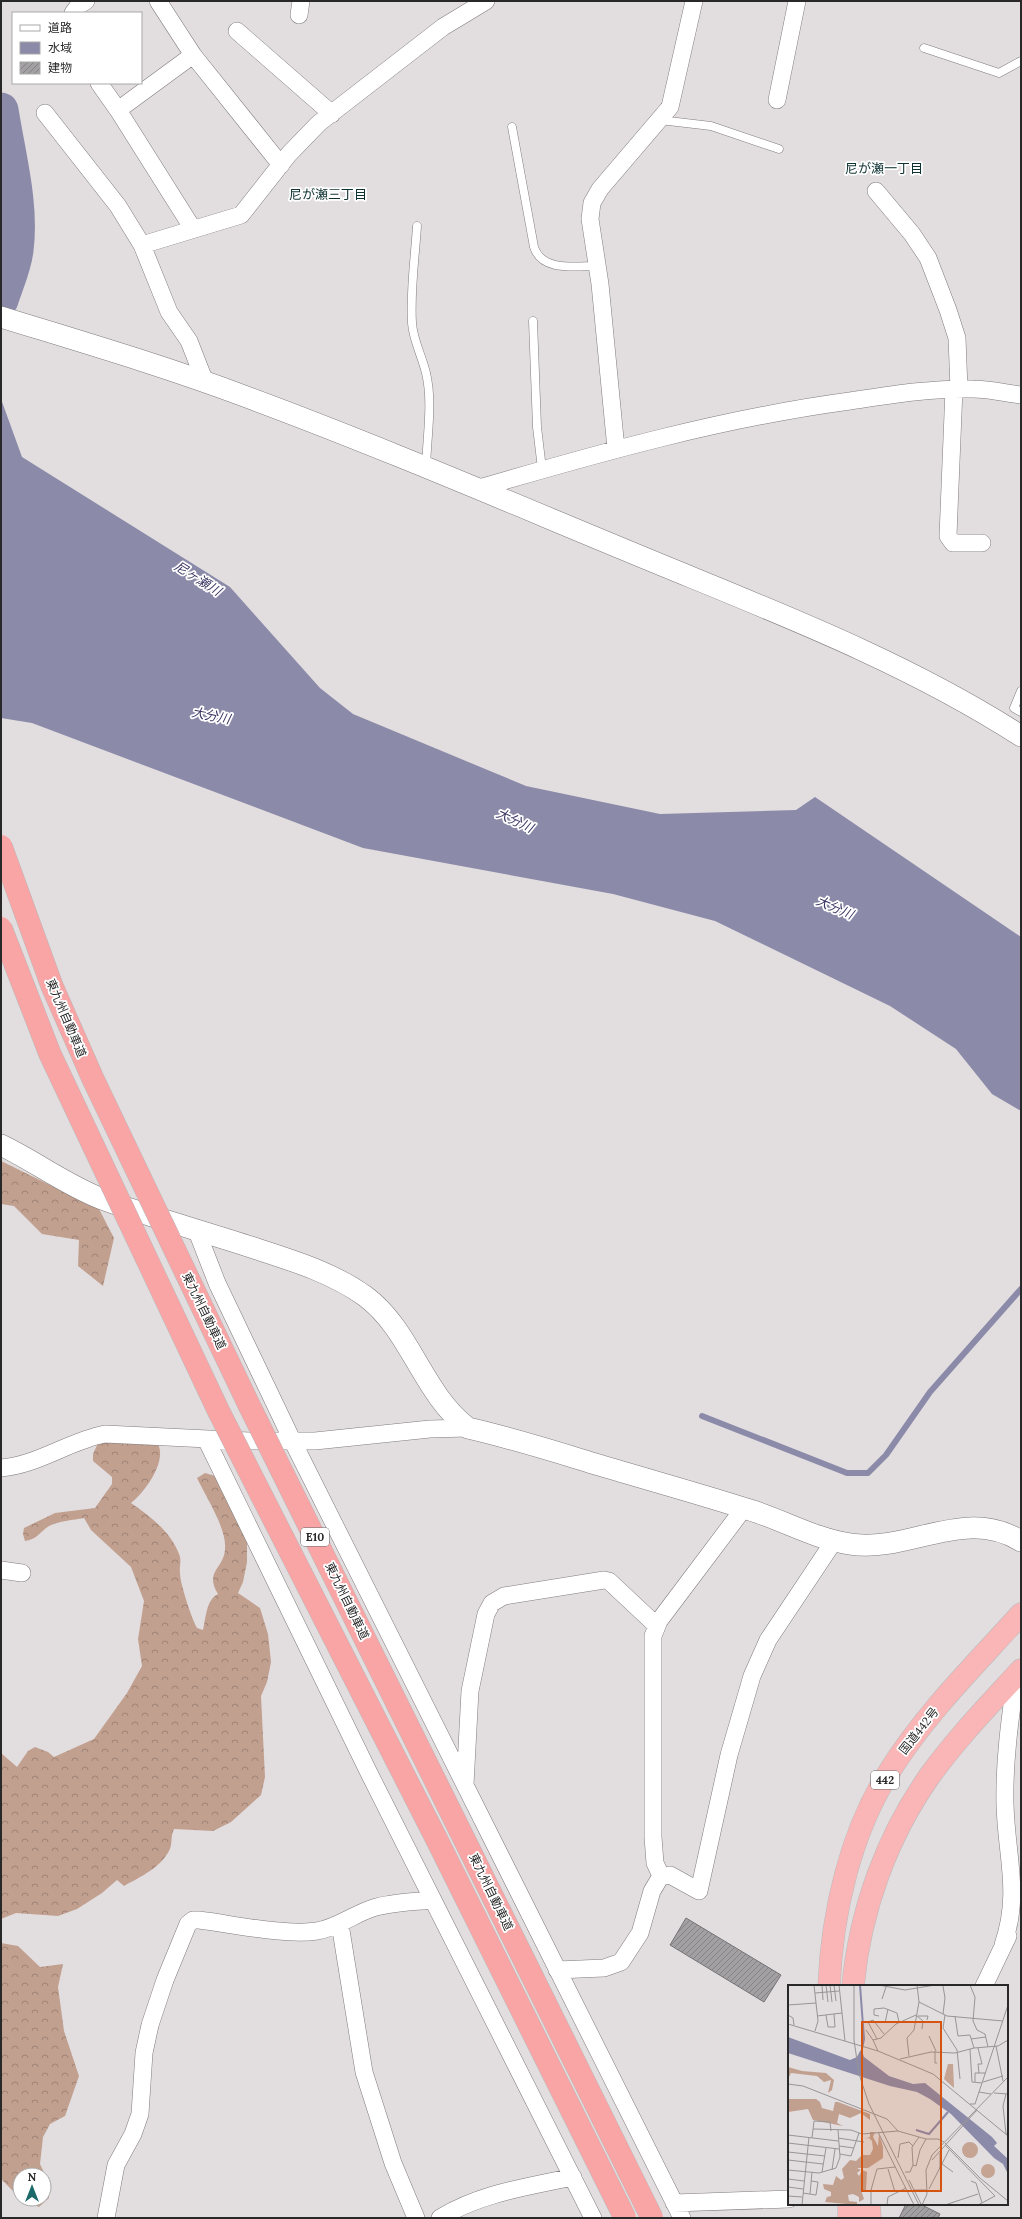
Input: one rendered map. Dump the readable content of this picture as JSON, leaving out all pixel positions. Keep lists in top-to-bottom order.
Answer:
{
  "streets": {
    "highway": [
      "東九州自動車道",
      "E10",
      "国道442号",
      "442"
    ]
  },
  "districts": ["尼が瀬一丁目", "尼が瀬三丁目"],
  "water": ["尼ヶ瀬川", "大分川"],
  "legend": ["道路", "水域", "建物"],
  "north": "top"
}
